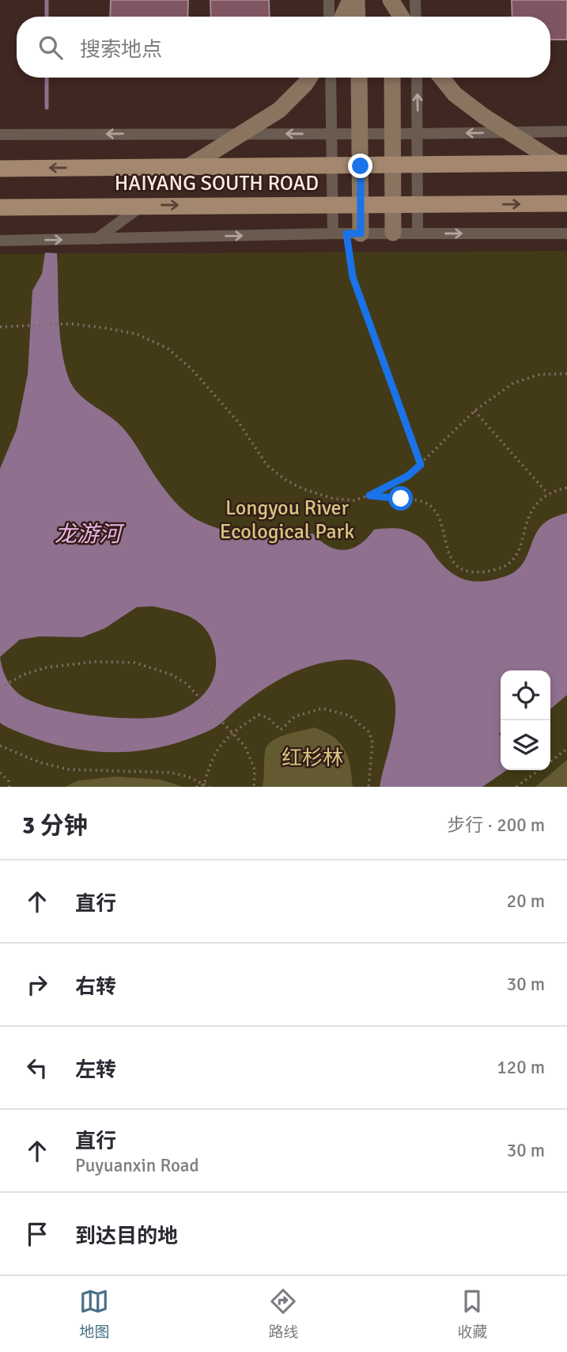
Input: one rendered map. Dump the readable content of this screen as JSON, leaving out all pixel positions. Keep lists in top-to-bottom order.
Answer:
{
  "streets": {
    "main road": ["HAIYANG SOUTH ROAD"]
  },
  "water": ["龙游河"],
  "parks": ["Longyou River Ecological Park", "红杉林"],
  "page": {
    "search": "搜索地点",
    "heading": ["3 分钟", "步行 · 200 m"],
    "list": [
      ["直行", "20 m"],
      ["右转", "30 m"],
      ["左转", "120 m"],
      ["直行", "Puyuanxin Road", "30 m"],
      "到达目的地"
    ],
    "nav": ["地图", "路线", "收藏"]
  }
}
